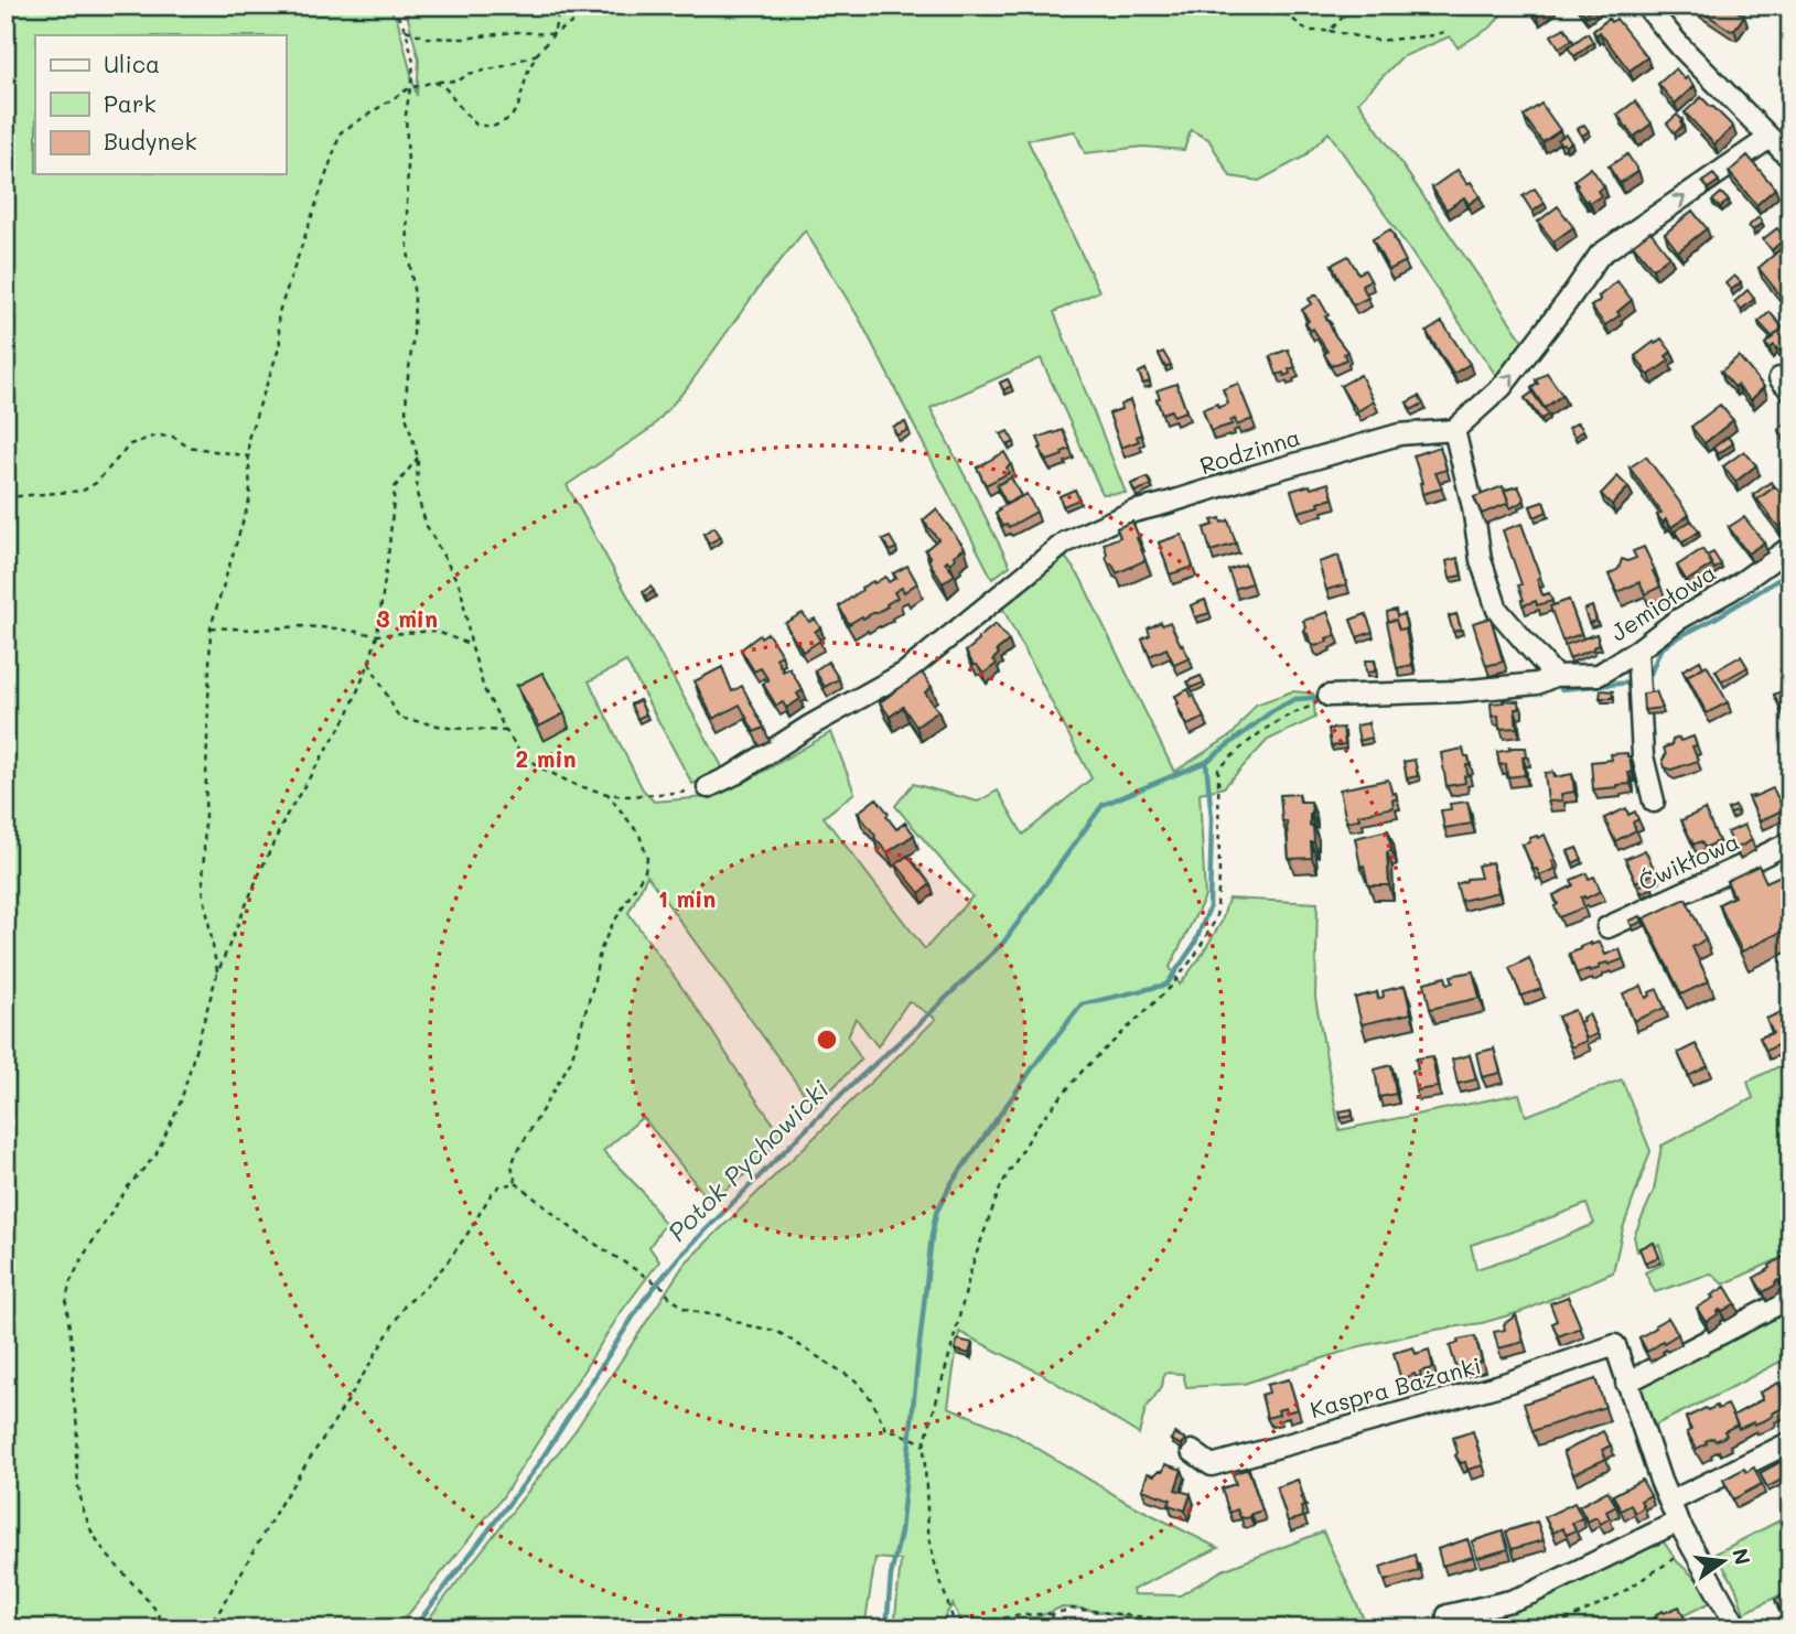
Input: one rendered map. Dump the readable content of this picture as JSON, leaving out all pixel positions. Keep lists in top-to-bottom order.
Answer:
{
  "streets": {
    "street": [
      "Rodzinna",
      "Jemiołowa",
      "Ćwikłowa",
      "Kaspra Bażanki"
    ]
  },
  "water": ["Potok Pychowicki"],
  "legend": ["Ulica", "Park", "Budynek"],
  "north": "right",
  "rings": ["3 min", "2 min", "1 min"]
}
